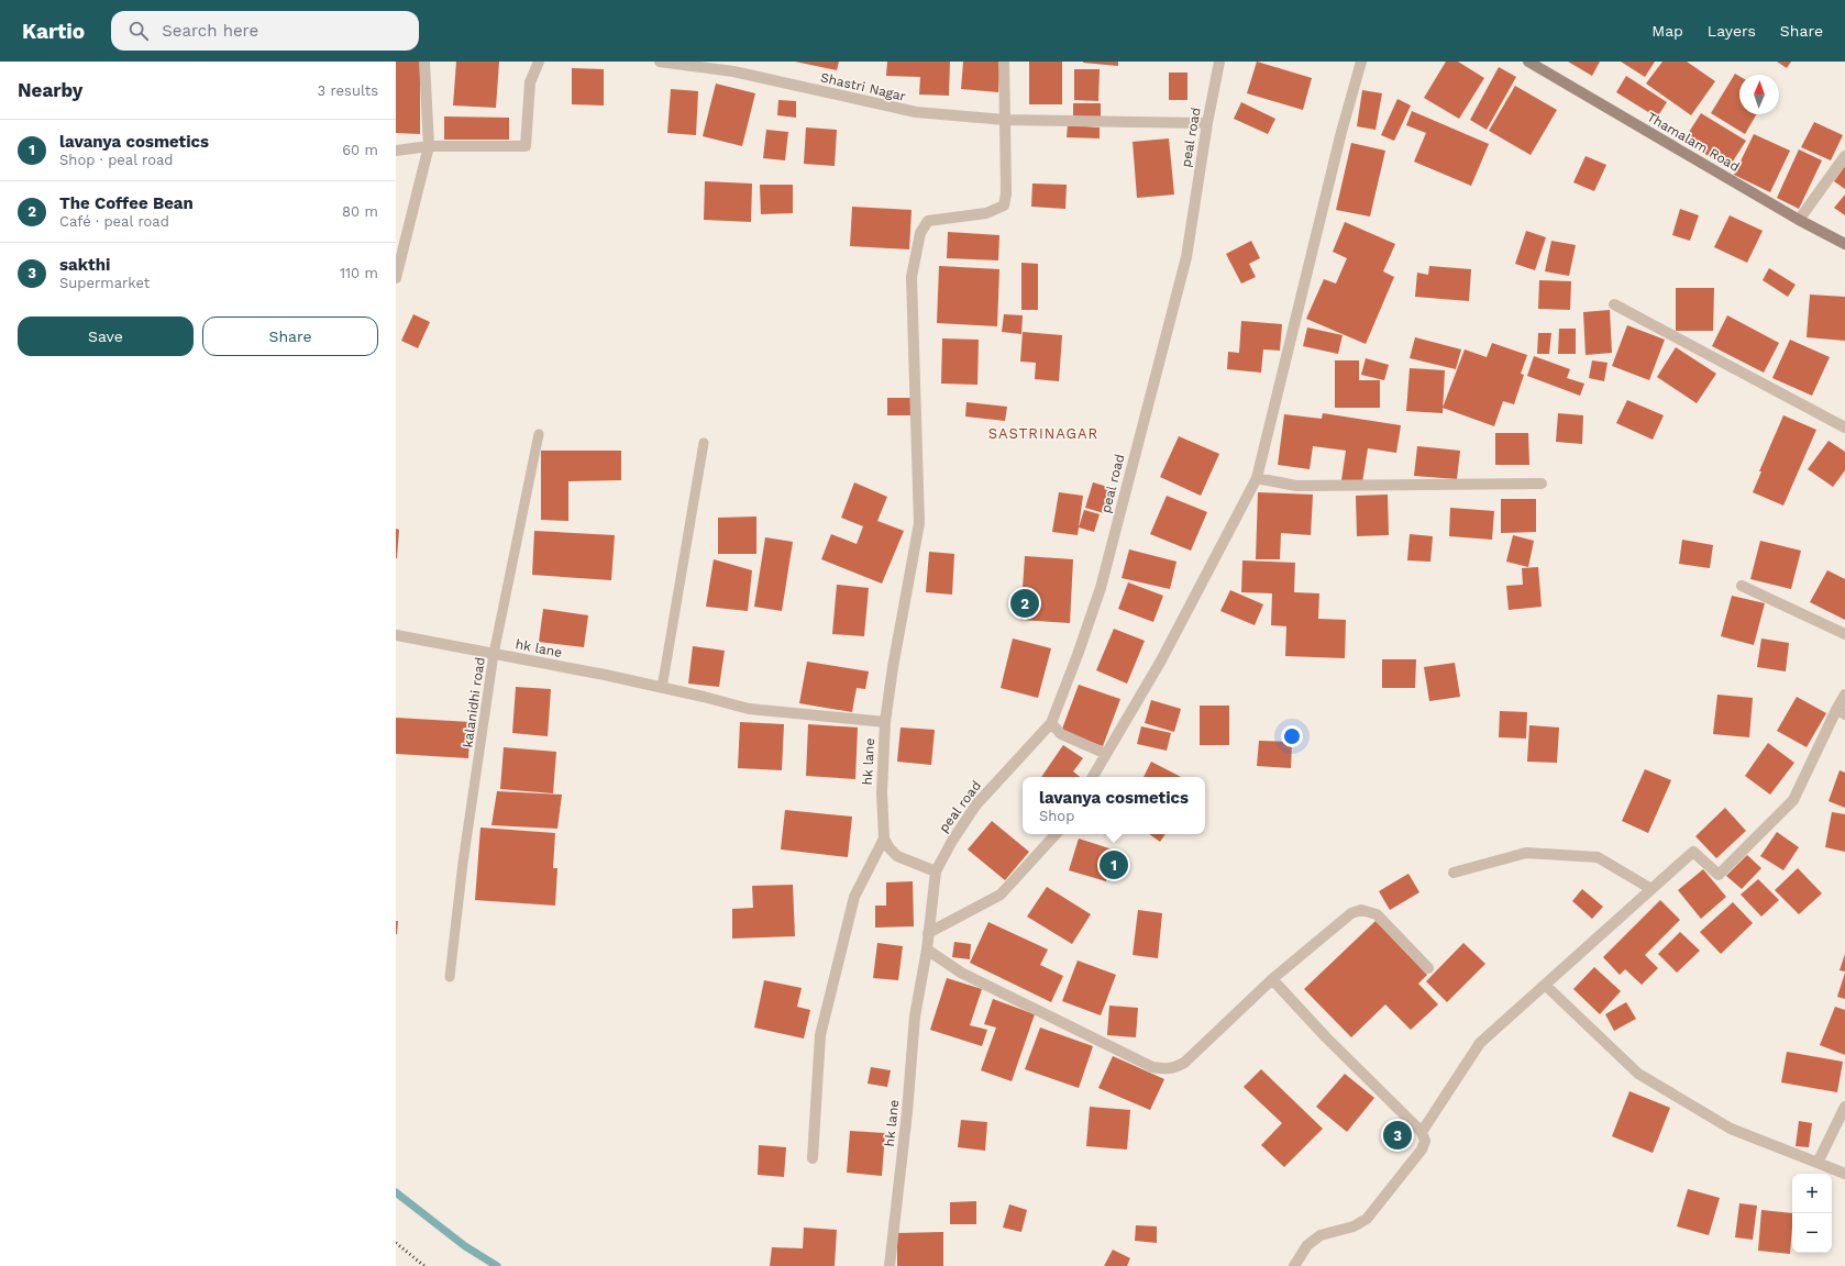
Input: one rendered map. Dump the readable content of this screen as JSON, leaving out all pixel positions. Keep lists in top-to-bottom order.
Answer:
{
  "streets": {
    "street": [
      "Shastri Nagar",
      "peal road",
      "Thamalam Road",
      "hk lane"
    ],
    "lane": ["kalanidhi road"]
  },
  "crossings": [
    ["Shastri Nagar", "peal road"],
    ["peal road", "hk lane"],
    ["hk lane", "kalanidhi road"]
  ],
  "districts": ["SASTRINAGAR"],
  "north": "top",
  "page": {
    "header": "Kartio",
    "search": "Search here",
    "nav": ["Map", "Layers", "Share"],
    "heading": ["Nearby", "3 results"],
    "list": [
      {
        "mark": "1",
        "name": "lavanya cosmetics",
        "note": "Shop · peal road",
        "value": "60 m"
      },
      {
        "mark": "2",
        "name": "The Coffee Bean",
        "note": "Café · peal road",
        "value": "80 m"
      },
      {
        "mark": "3",
        "name": "sakthi",
        "note": "Supermarket",
        "value": "110 m"
      }
    ],
    "buttons": ["Save", "Share"],
    "pins": ["2", "1", "3"],
    "popup": ["lavanya cosmetics", "Shop"],
    "map_buttons": ["+", "−"]
  }
}
